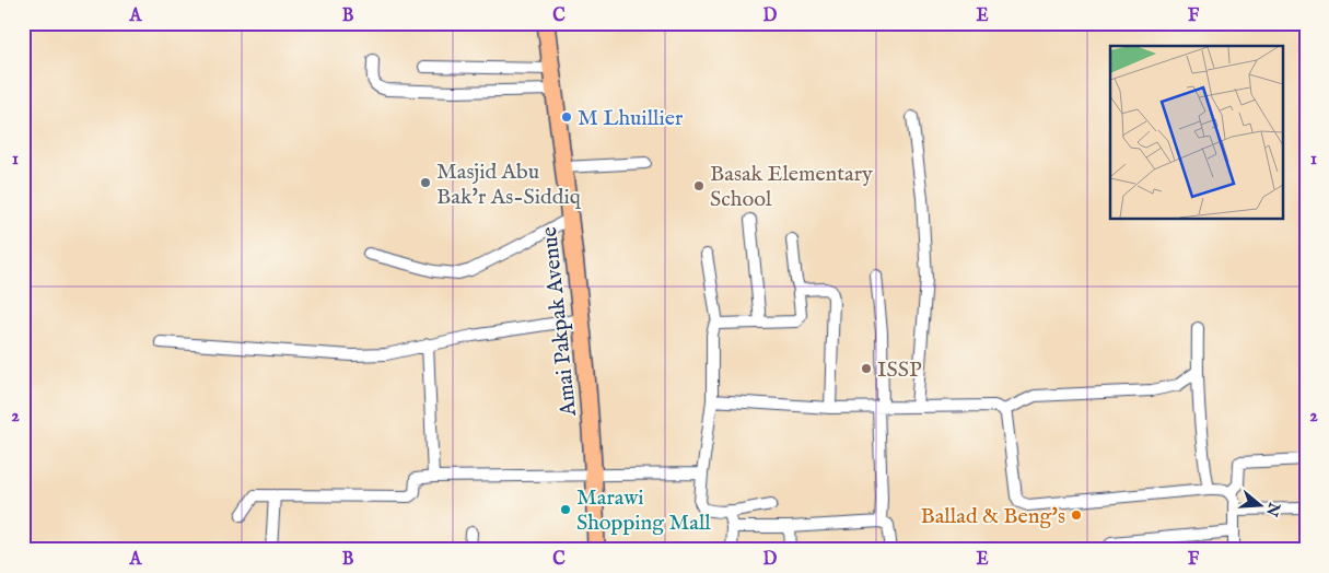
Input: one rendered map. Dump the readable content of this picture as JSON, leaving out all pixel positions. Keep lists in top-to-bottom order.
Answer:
{
  "streets": {
    "highway": ["Amai Pakpak Avenue"]
  },
  "places": [
    "M Lhuillier",
    "Masjid Abu Bak'r As-Siddiq",
    "Basak Elementary School",
    "ISSP",
    "Marawi Shopping Mall",
    "Ballad & Beng's"
  ],
  "north": "right",
  "grid": {
    "columns": [
      "A",
      "B",
      "C",
      "D",
      "E",
      "F"
    ],
    "rows": ["1", "2"]
  }
}
